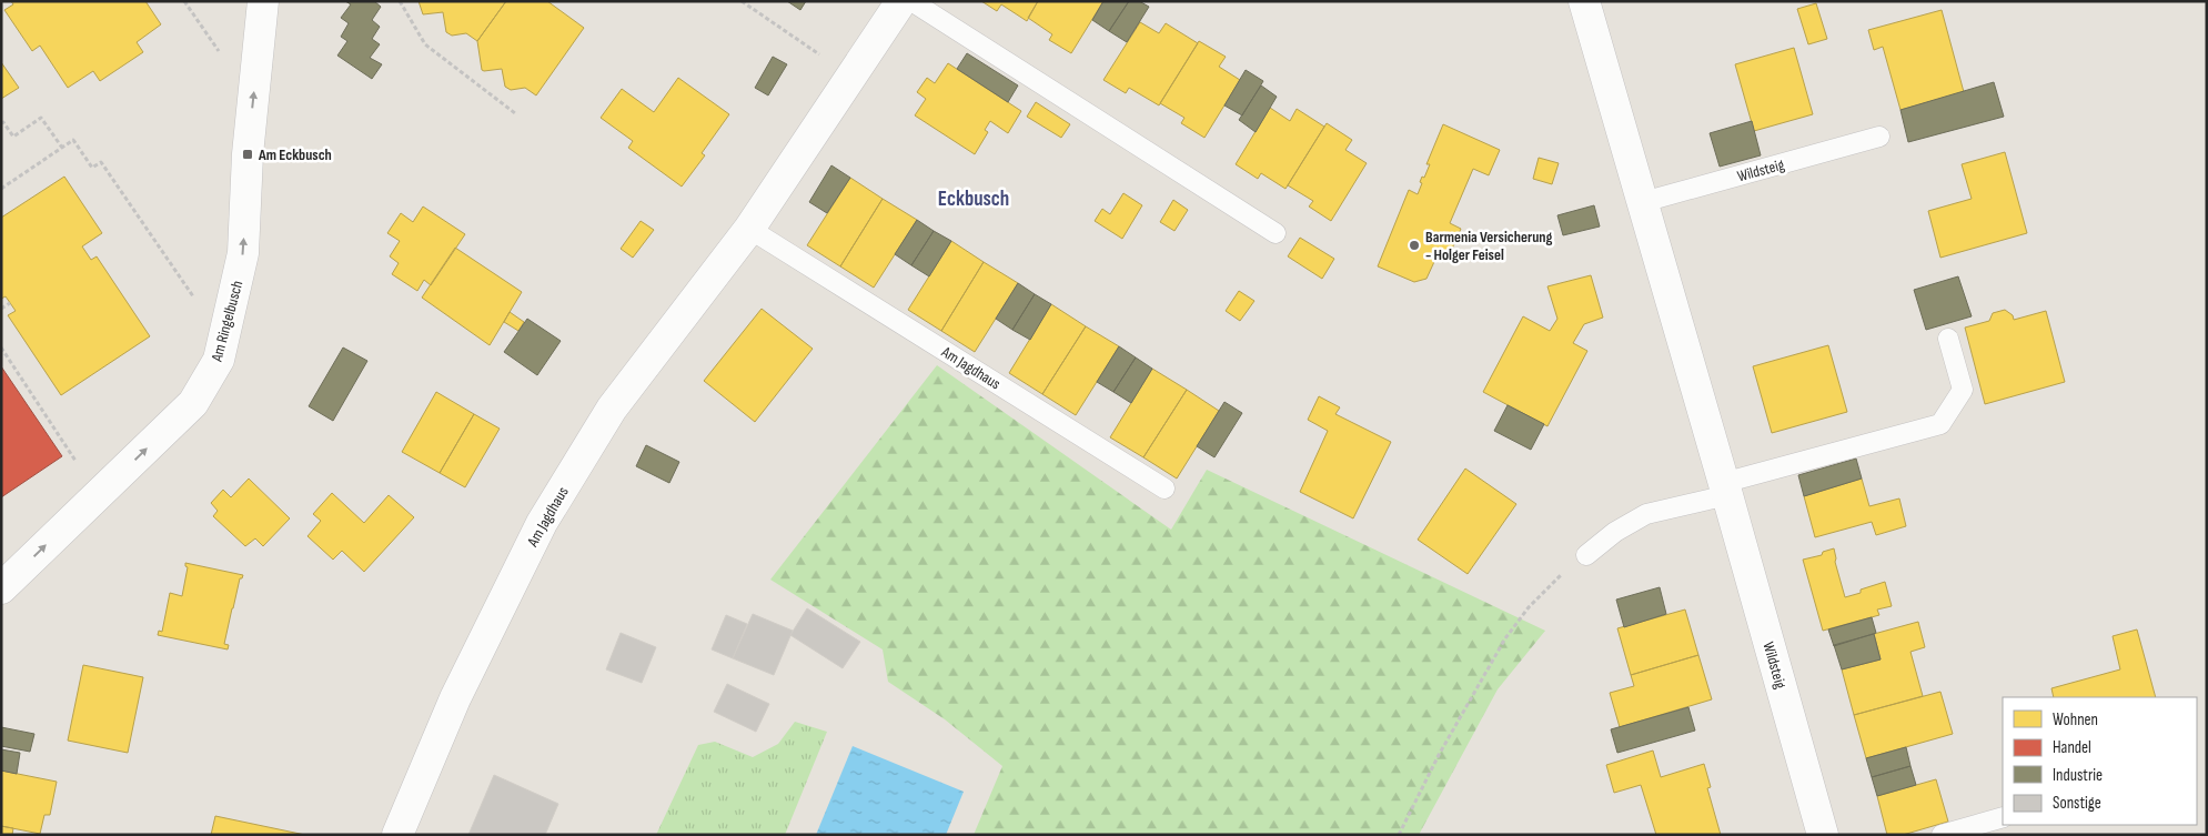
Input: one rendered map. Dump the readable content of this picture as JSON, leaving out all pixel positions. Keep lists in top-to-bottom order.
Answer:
{
  "streets": {
    "street": ["Wildsteig", "Am Ringelbusch", "Am Jagdhaus"]
  },
  "one_way": ["Am Ringelbusch"],
  "districts": ["Eckbusch"],
  "places": {
    "transit": ["Am Eckbusch"],
    "other": ["Barmenia Versicherung - Holger Feisel"]
  },
  "legend": [
    "Wohnen",
    "Handel",
    "Industrie",
    "Sonstige"
  ]
}
